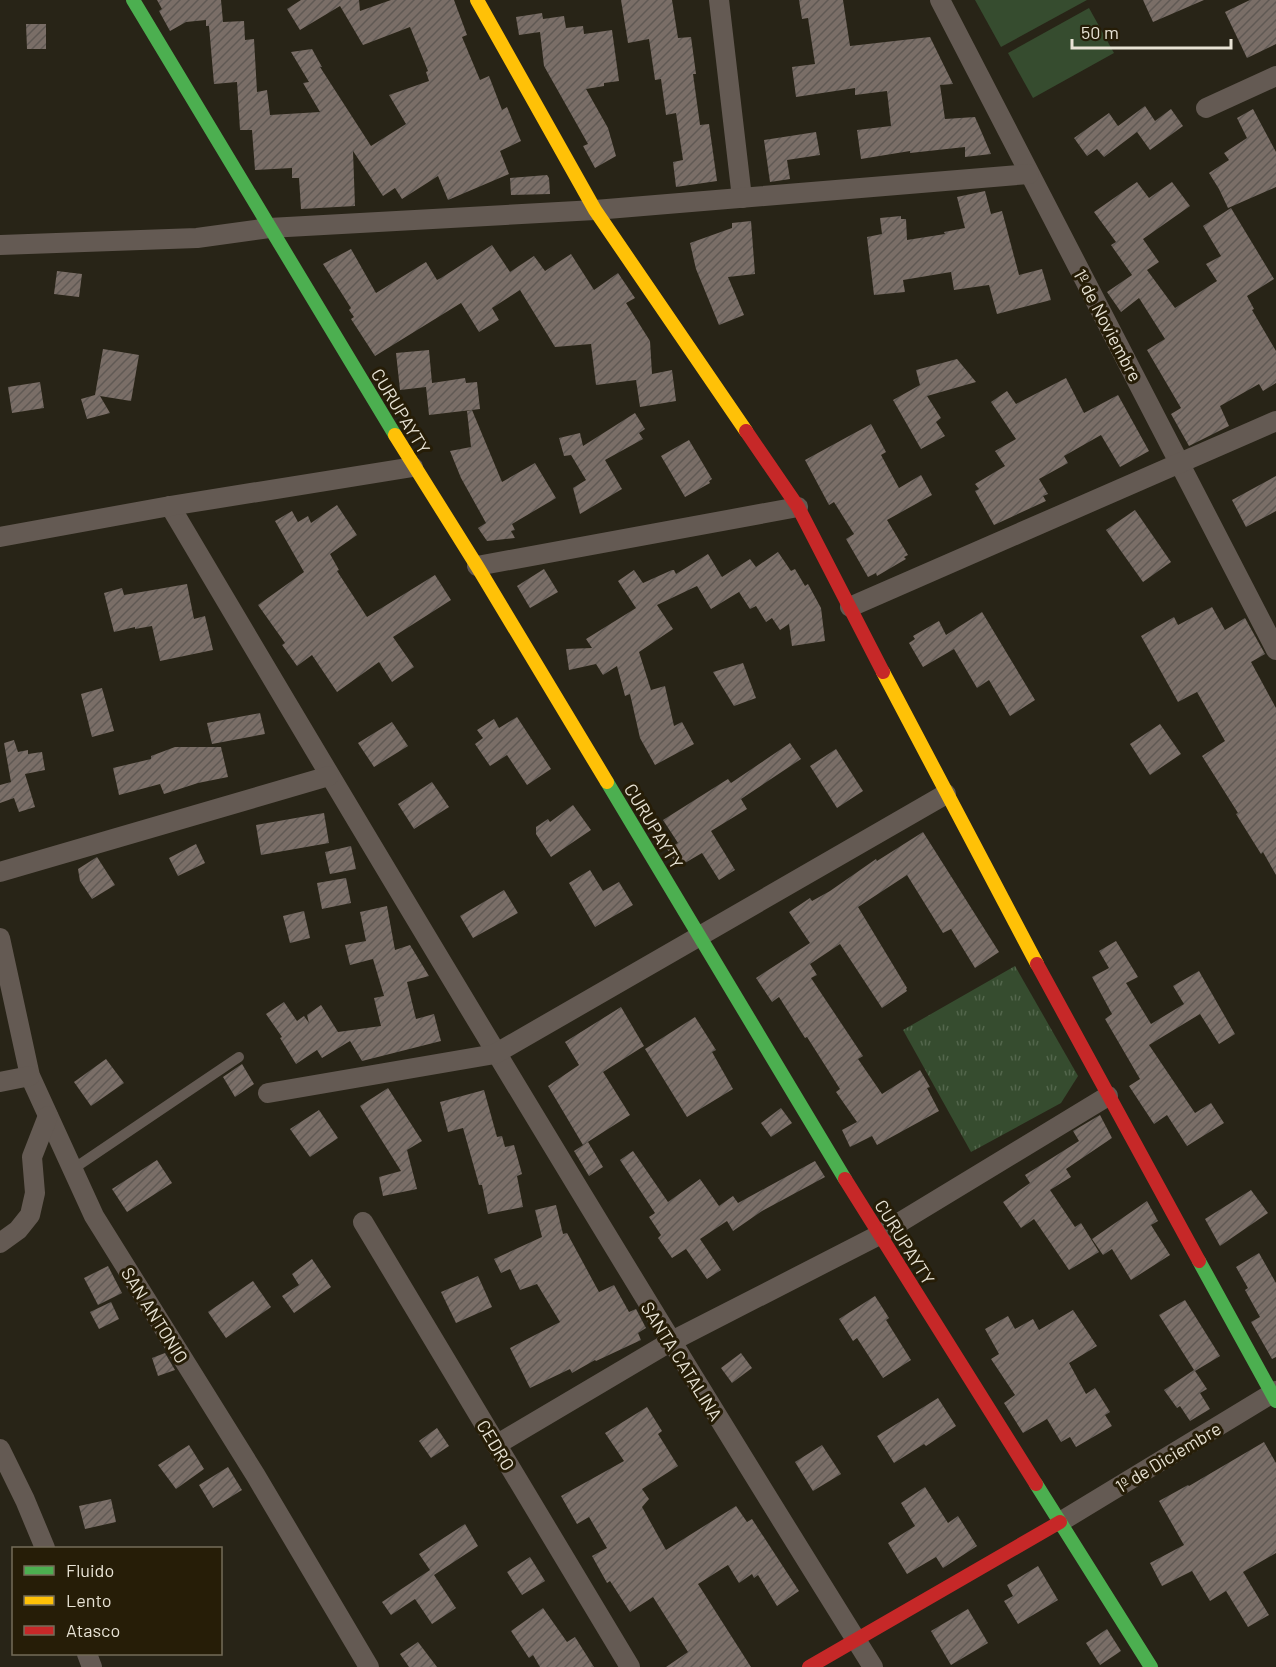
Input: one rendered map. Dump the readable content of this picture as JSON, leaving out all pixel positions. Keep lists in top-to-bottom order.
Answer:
{
  "streets": {
    "street": [
      "1º de Noviembre",
      "CURUPAYTY",
      "SAN ANTONIO",
      "SANTA CATALINA",
      "CEDRO",
      "1º de Diciembre"
    ]
  },
  "crossings": [
    ["CURUPAYTY", "1º de Diciembre"]
  ],
  "legend": ["Fluido", "Lento", "Atasco"],
  "scale_bar": "50 m"
}
